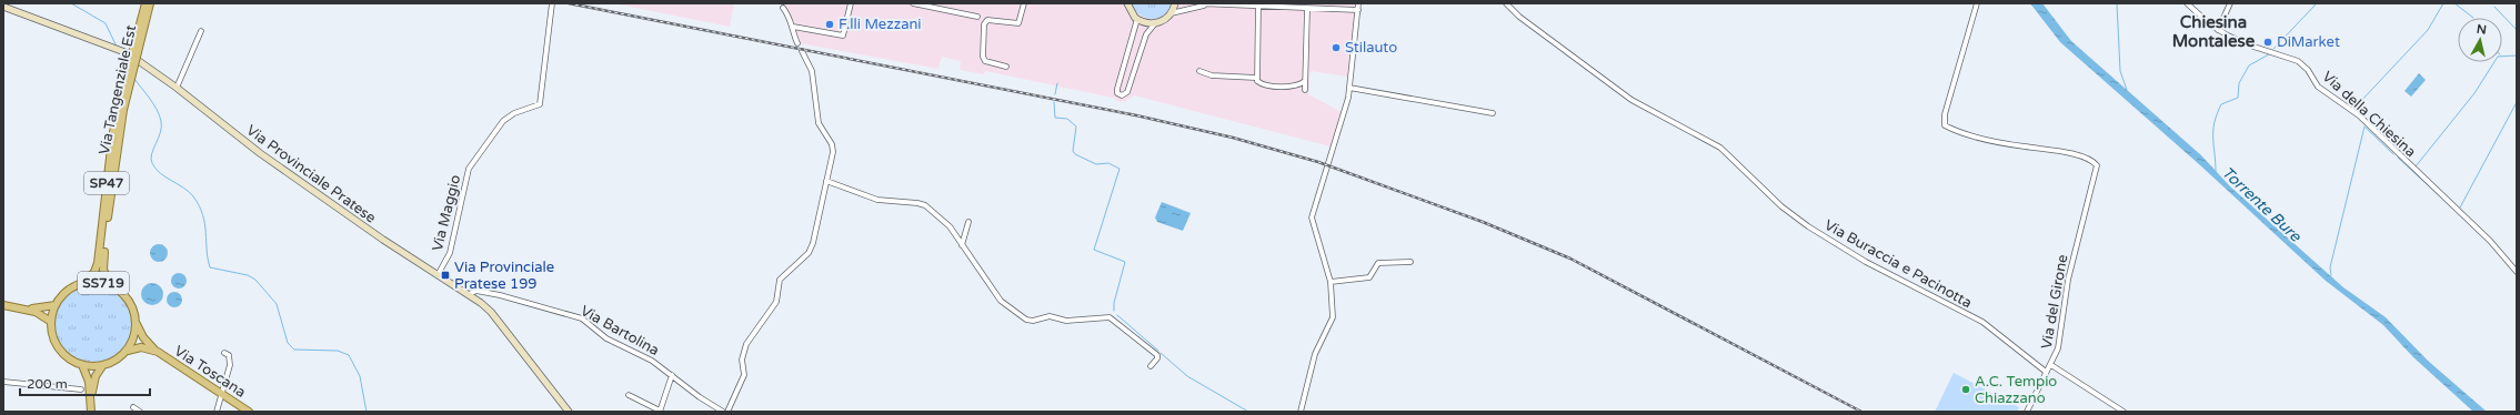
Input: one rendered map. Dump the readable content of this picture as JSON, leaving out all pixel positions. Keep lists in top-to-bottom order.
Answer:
{
  "streets": {
    "main road": [
      "Via Tangenziale Est",
      "SP47",
      "SS719",
      "Via Toscana"
    ],
    "street": [
      "Via della Chiesina",
      "Via Provinciale Pratese",
      "Via Maggio",
      "Via Buraccia e Pacinotta",
      "Via del Girone",
      "Via Bartolina"
    ]
  },
  "crossings": [
    ["Via Tangenziale Est", "SS719"],
    ["Via Tangenziale Est", "Via Toscana"],
    ["Via Provinciale Pratese", "Via Maggio"],
    ["Via Provinciale Pratese", "Via Bartolina"],
    ["Via Buraccia e Pacinotta", "Via del Girone"],
    ["SS719", "Via Toscana"]
  ],
  "districts": ["Chiesina Montalese"],
  "water": ["Torrente Bure"],
  "places": {
    "other": [
      "F.lli Mezzani",
      "DiMarket",
      "Stilauto",
      "A.C. Tempio Chiazzano"
    ],
    "transit": ["Via Provinciale Pratese 199"]
  },
  "scale_bar": "200 m",
  "north": "top"
}
